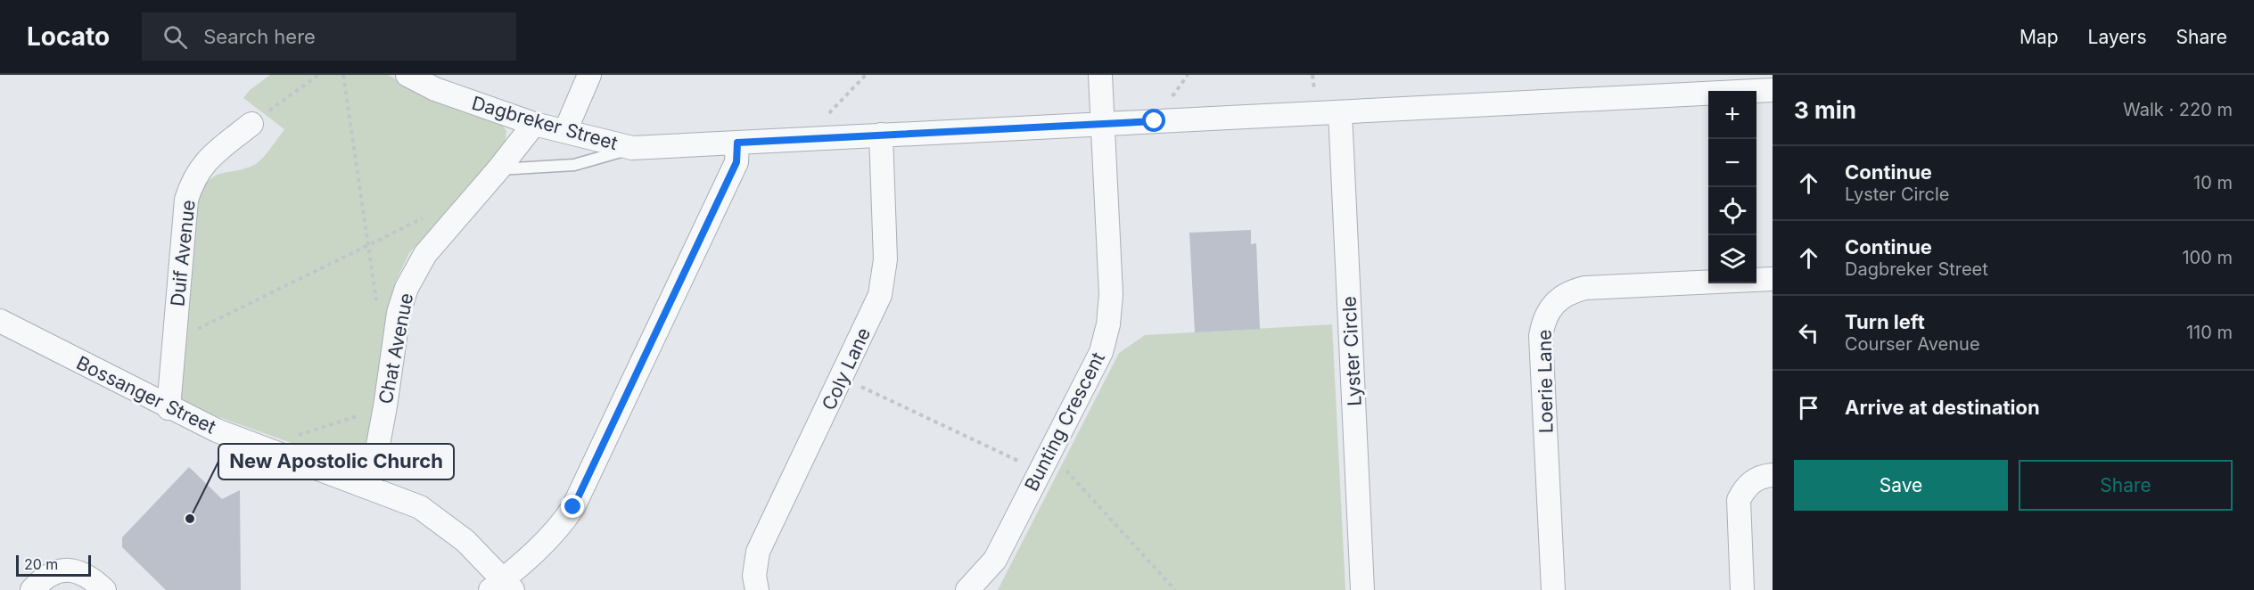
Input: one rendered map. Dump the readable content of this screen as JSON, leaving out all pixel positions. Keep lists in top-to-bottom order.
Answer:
{
  "streets": {
    "street": [
      "Dagbreker Street",
      "Duif Avenue",
      "Chat Avenue",
      "Lyster Circle",
      "Coly Lane",
      "Loerie Lane",
      "Bossanger Street",
      "Bunting Crescent"
    ]
  },
  "crossings": [
    ["Dagbreker Street", "Chat Avenue"],
    ["Dagbreker Street", "Coly Lane"],
    ["Dagbreker Street", "Bunting Crescent"],
    ["Duif Avenue", "Bossanger Street"],
    ["Chat Avenue", "Bossanger Street"]
  ],
  "places": ["New Apostolic Church"],
  "scale_bar": "20 m",
  "page": {
    "header": "Locato",
    "search": "Search here",
    "nav": ["Map", "Layers", "Share"],
    "heading": ["3 min", "Walk · 220 m"],
    "map_buttons": ["+", "−"],
    "list": [
      ["Continue", "Lyster Circle", "10 m"],
      ["Continue", "Dagbreker Street", "100 m"],
      ["Turn left", "Courser Avenue", "110 m"],
      "Arrive at destination"
    ],
    "buttons": ["Save", "Share"],
    "scale": "20 m"
  }
}
